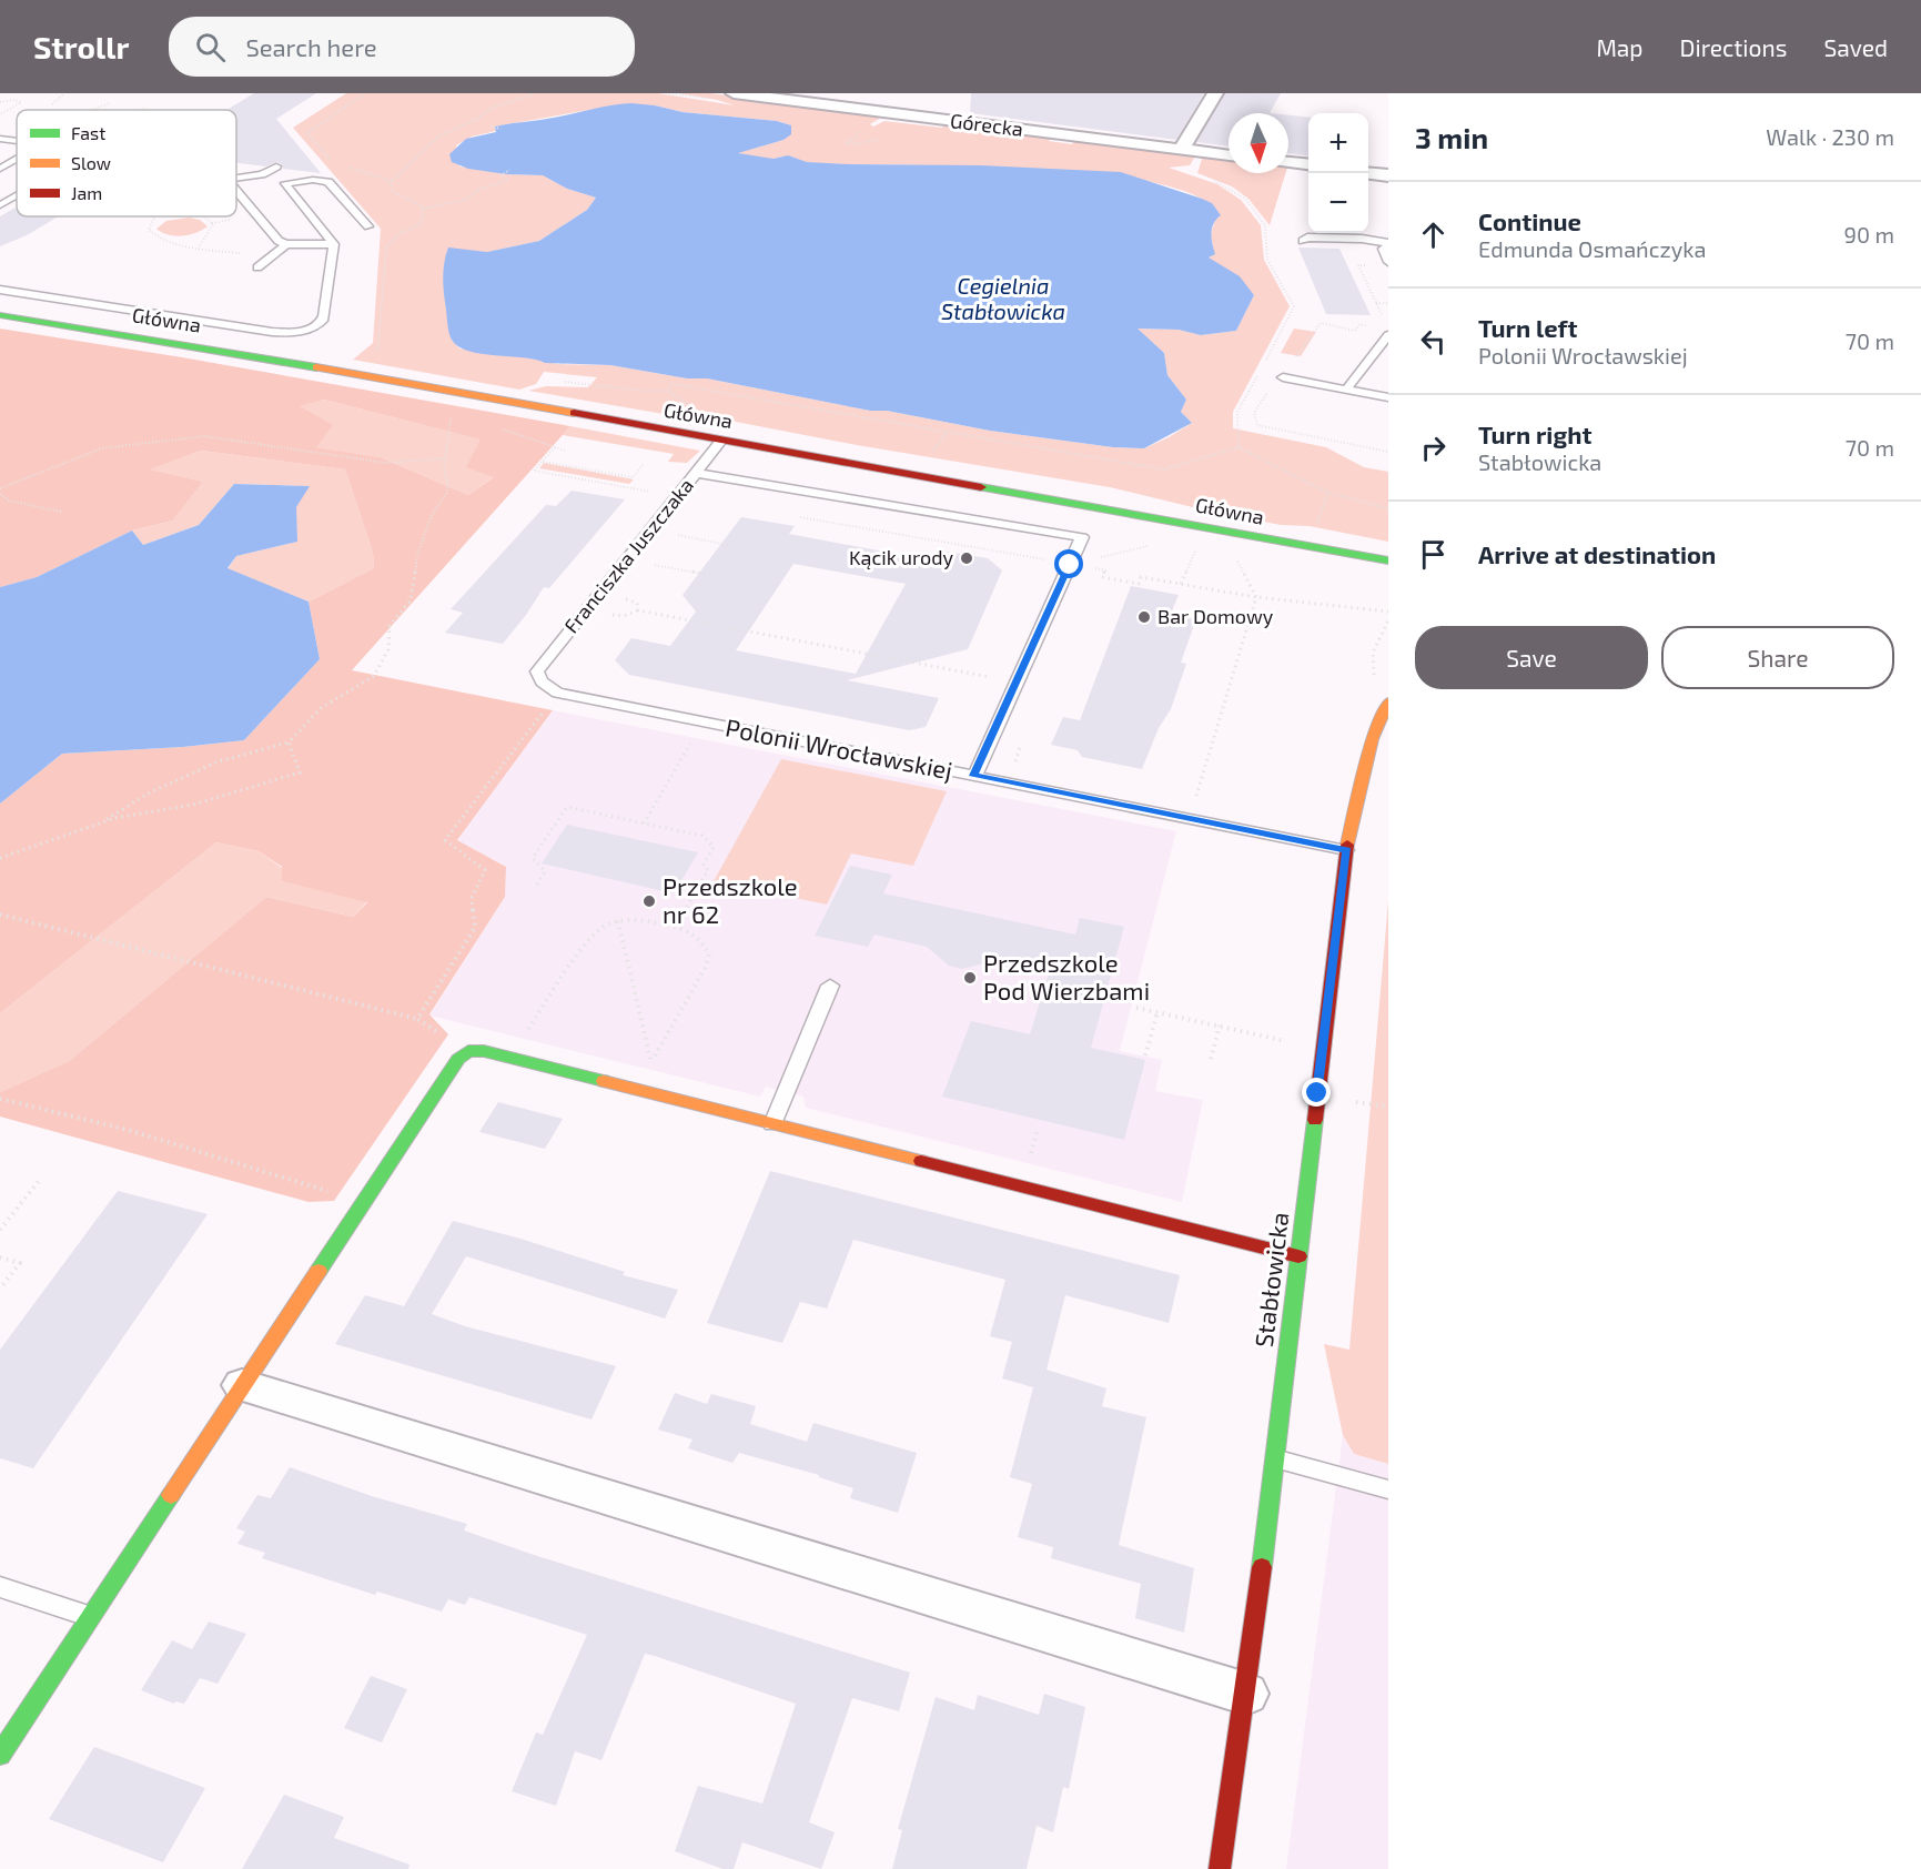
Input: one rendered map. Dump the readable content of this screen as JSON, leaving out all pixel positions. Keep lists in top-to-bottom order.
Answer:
{
  "streets": {
    "street": ["Górecka", "Główna", "Stabłowicka"],
    "lane": ["Franciszka Juszczaka", "Polonii Wrocławskiej"]
  },
  "crossings": [
    ["Główna", "Franciszka Juszczaka"],
    ["Franciszka Juszczaka", "Polonii Wrocławskiej"],
    ["Polonii Wrocławskiej", "Stabłowicka"]
  ],
  "water": ["Cegielnia Stabłowicka"],
  "places": [
    "Kącik urody",
    "Bar Domowy",
    "Przedszkole nr 62",
    "Przedszkole Pod Wierzbami"
  ],
  "legend": ["Fast", "Slow", "Jam"],
  "north": "bottom",
  "page": {
    "header": "Strollr",
    "search": "Search here",
    "nav": ["Map", "Directions", "Saved"],
    "heading": ["3 min", "Walk · 230 m"],
    "map_buttons": ["+", "−"],
    "list": [
      ["Continue", "Edmunda Osmańczyka", "90 m"],
      ["Turn left", "Polonii Wrocławskiej", "70 m"],
      ["Turn right", "Stabłowicka", "70 m"],
      "Arrive at destination"
    ],
    "buttons": ["Save", "Share"]
  }
}
